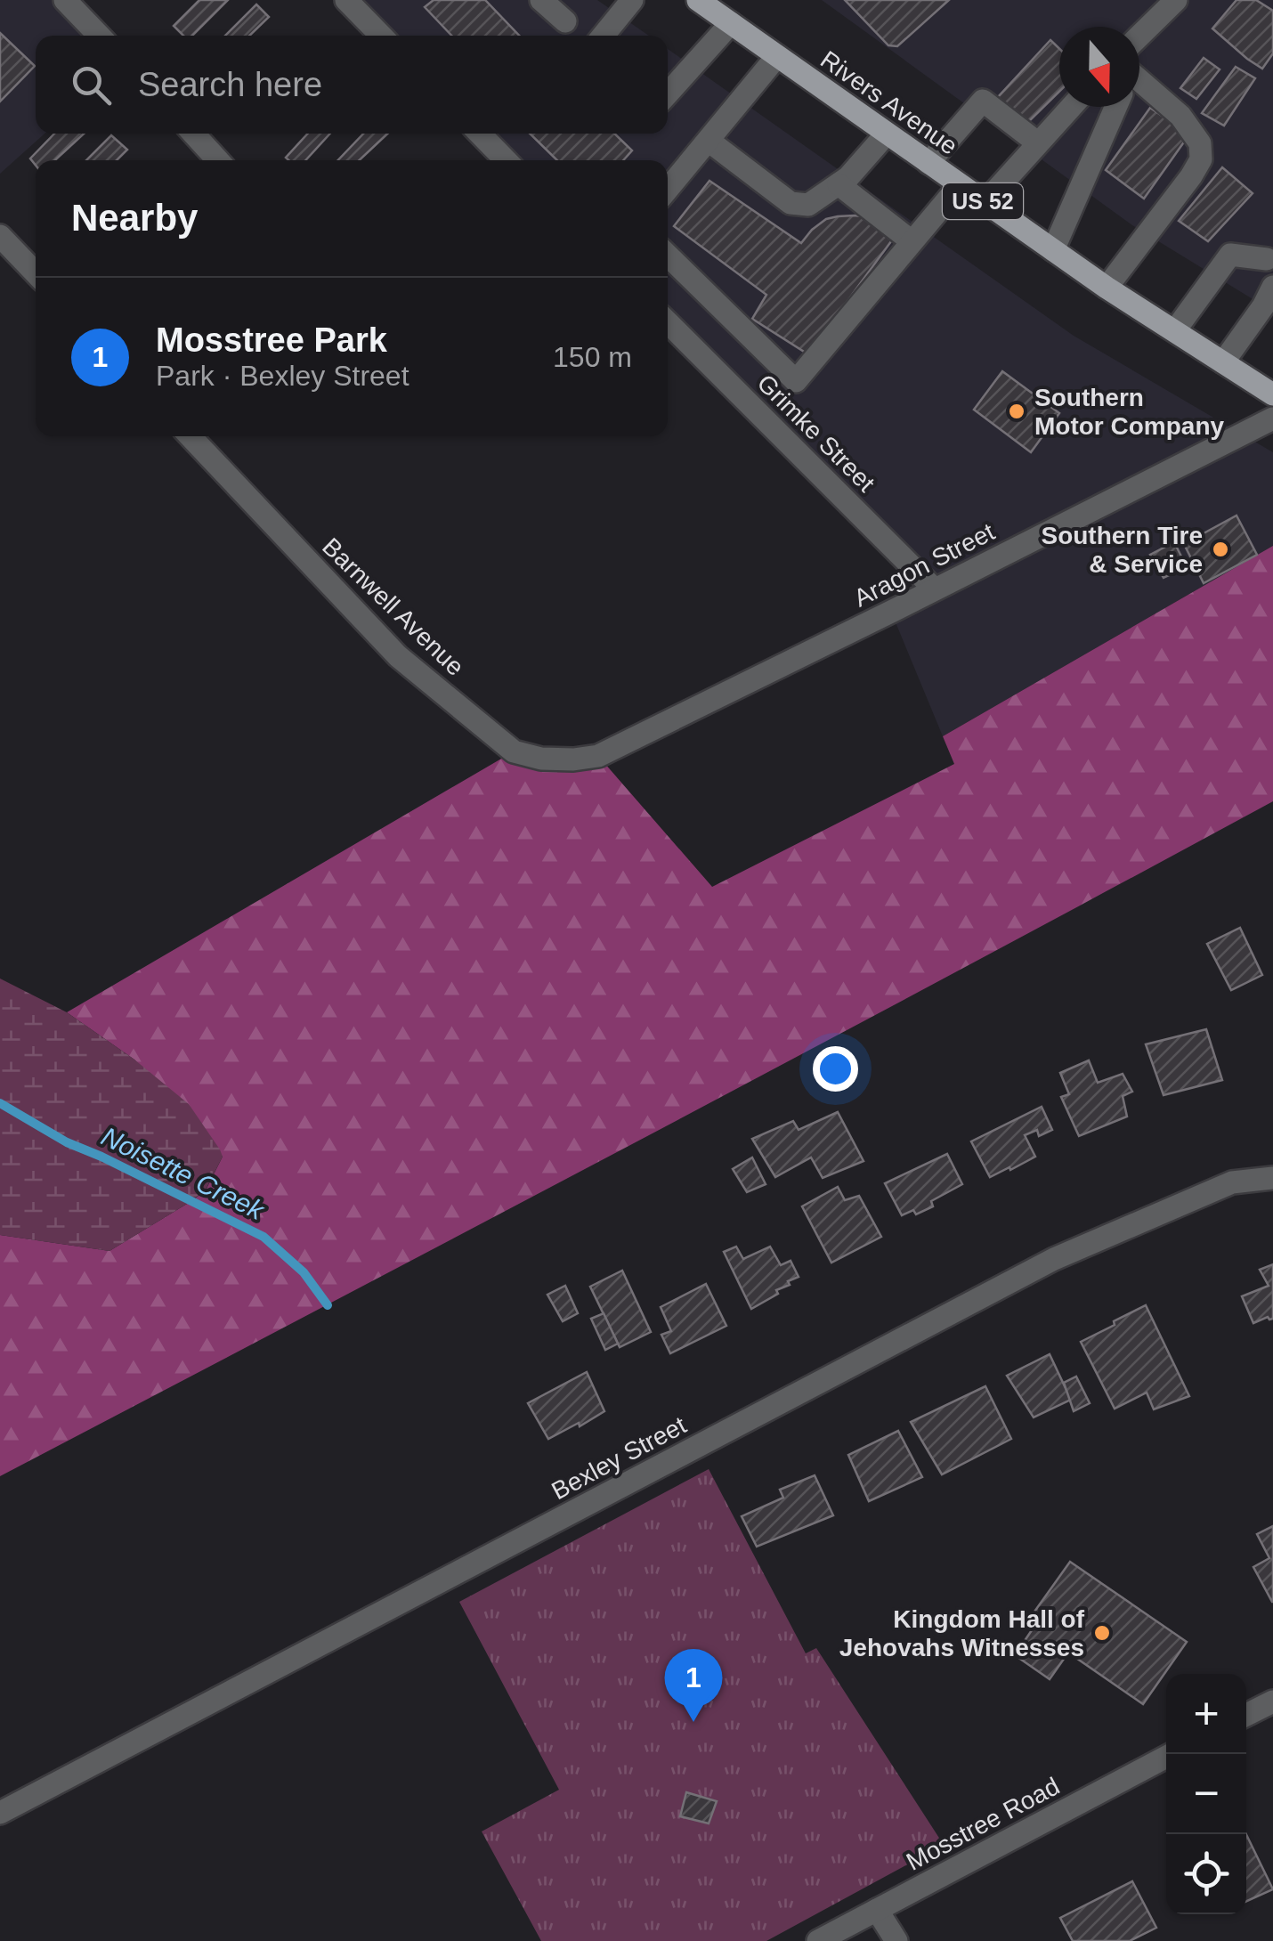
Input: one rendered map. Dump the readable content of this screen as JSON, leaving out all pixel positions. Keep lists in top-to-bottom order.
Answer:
{
  "streets": {
    "main road": ["Rivers Avenue", "US 52"],
    "street": [
      "Grimke Street",
      "Aragon Street",
      "Barnwell Avenue",
      "Bexley Street",
      "Mosstree Road"
    ]
  },
  "crossings": [
    ["Grimke Street", "Aragon Street"],
    ["Aragon Street", "Barnwell Avenue"]
  ],
  "water": ["Noisette Creek"],
  "places": ["Southern Motor Company", "Southern Tire & Service", "Kingdom Hall of Jehovahs Witnesses"],
  "north": "bottom",
  "page": {
    "search": "Search here",
    "heading": "Nearby",
    "list": [
      {
        "mark": "1",
        "name": "Mosstree Park",
        "note": "Park · Bexley Street",
        "value": "150 m"
      }
    ],
    "pins": "1",
    "map_buttons": ["+", "−"]
  }
}
